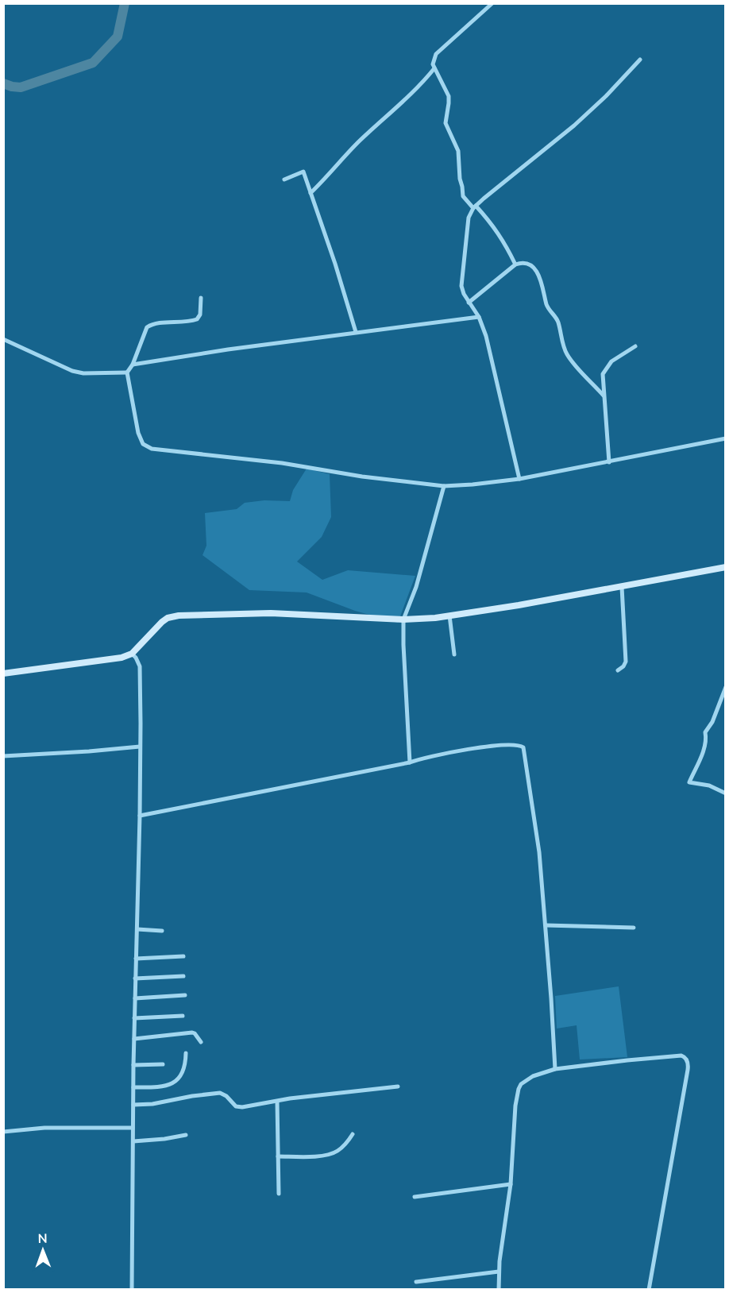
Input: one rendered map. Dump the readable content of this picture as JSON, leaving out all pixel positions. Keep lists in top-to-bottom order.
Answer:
{
  "north": "top"
}
